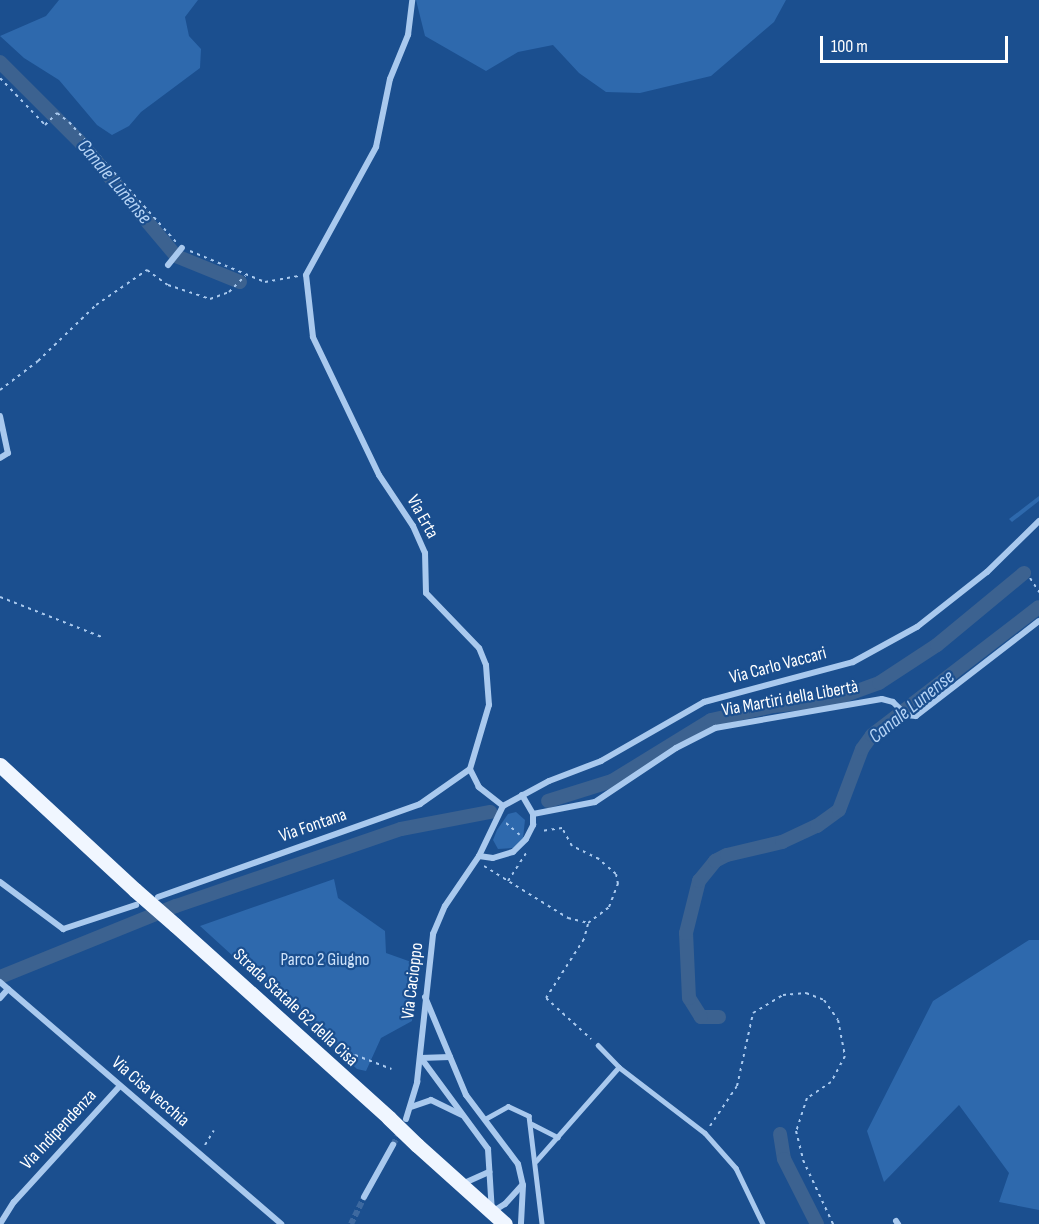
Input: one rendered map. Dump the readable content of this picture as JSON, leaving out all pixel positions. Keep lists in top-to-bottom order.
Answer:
{
  "streets": {
    "main road": ["Strada Statale 62 della Cisa"],
    "street": [
      "Via Erta",
      "Via Carlo Vaccari",
      "Via Martiri della Libertà",
      "Via Fontana",
      "Via Cacioppo",
      "Via Cisa vecchia",
      "Via Indipendenza"
    ]
  },
  "crossings": [
    ["Via Erta", "Via Fontana"],
    ["Via Cisa vecchia", "Via Indipendenza"]
  ],
  "water": ["Canale Lunense"],
  "parks": ["Parco 2 Giugno"],
  "scale_bar": "100 m"
}
